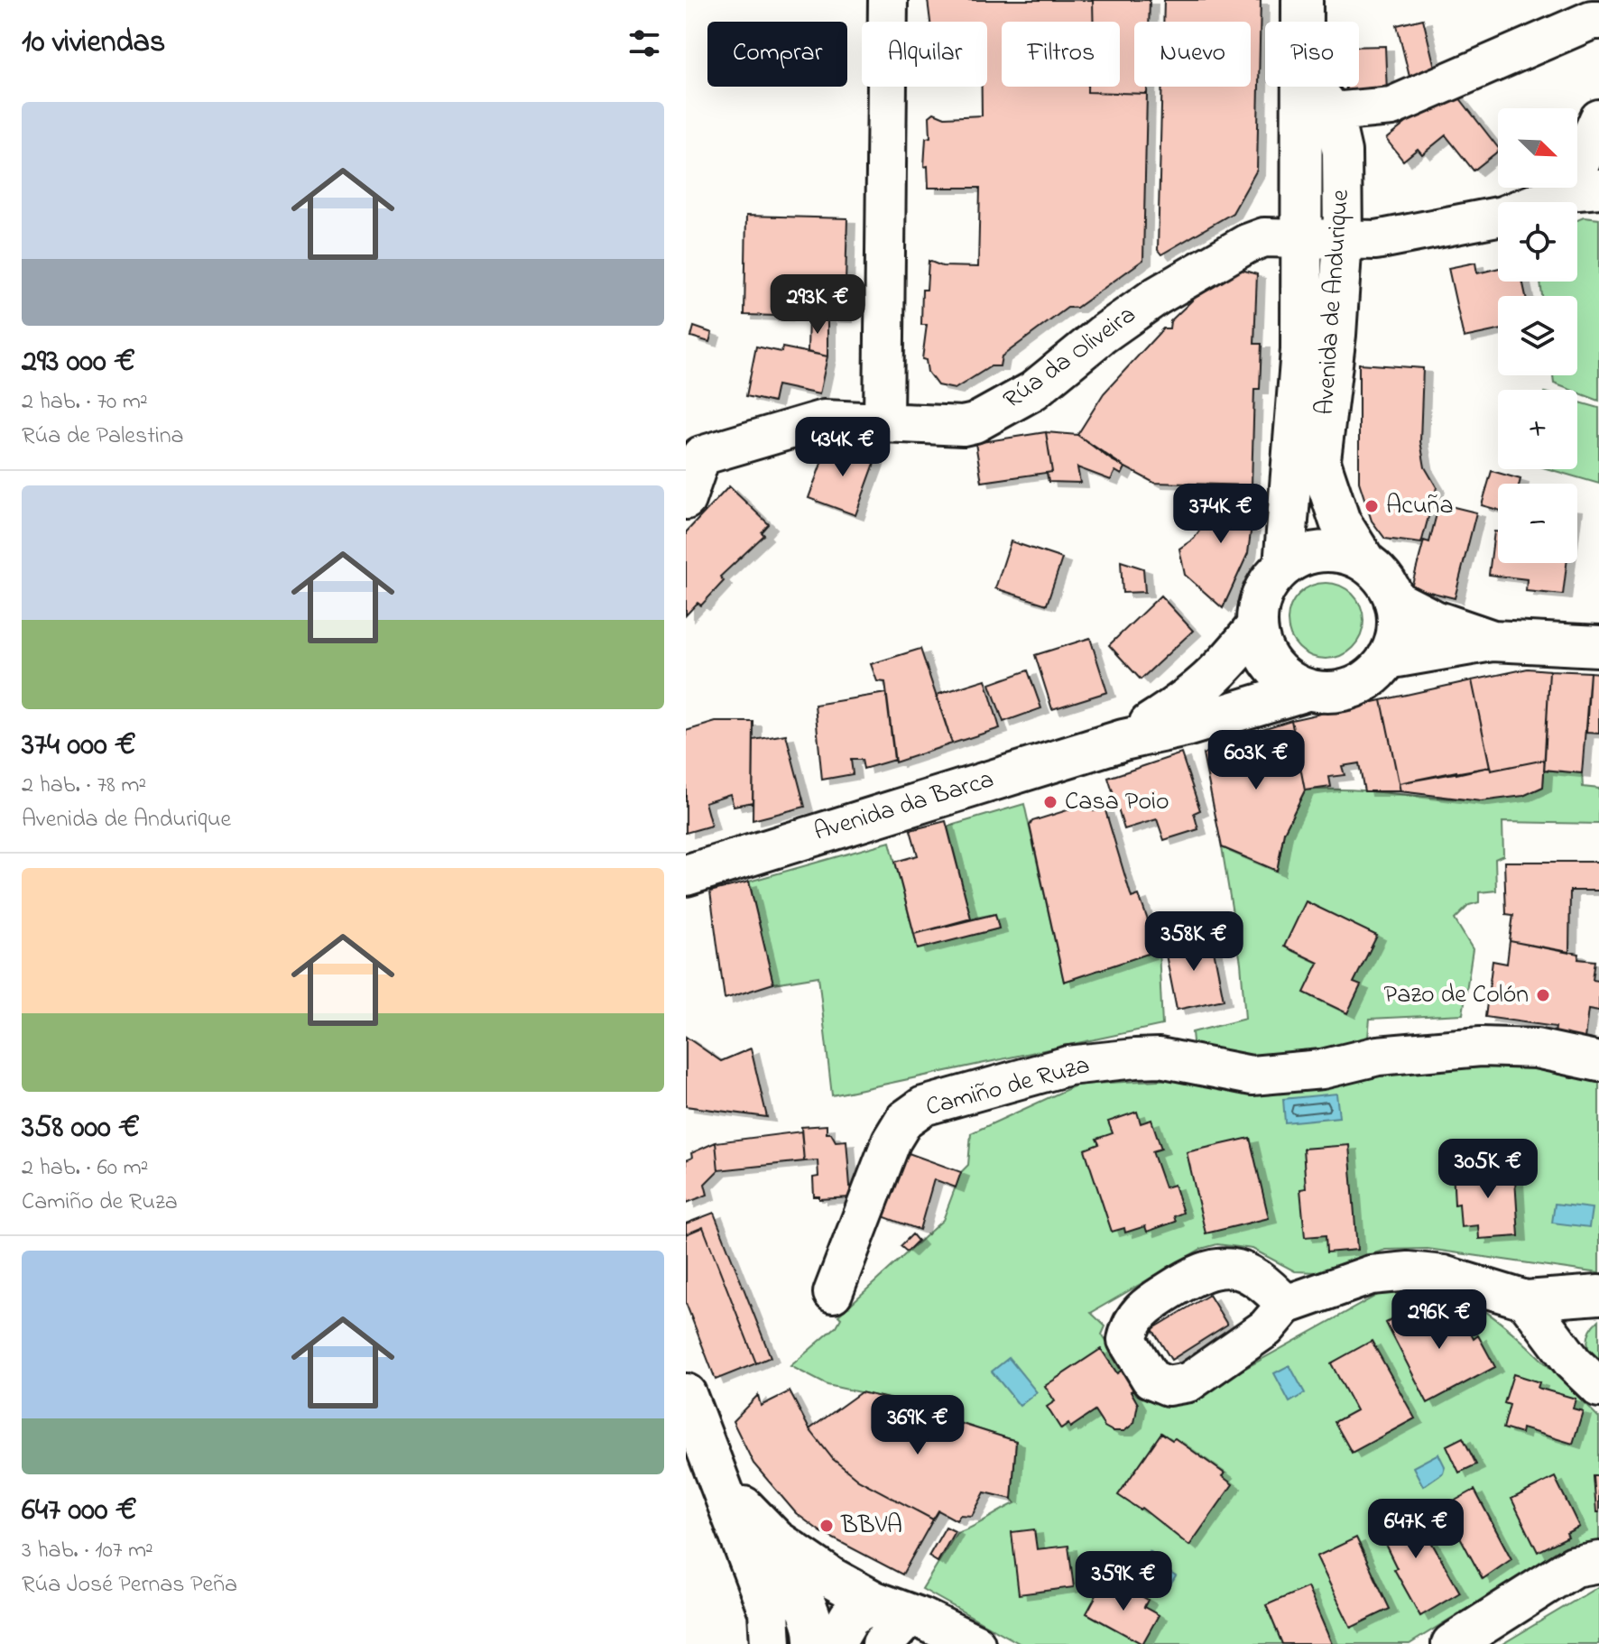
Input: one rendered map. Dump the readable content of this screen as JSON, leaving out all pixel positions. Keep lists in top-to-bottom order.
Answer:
{
  "streets": {
    "main road": ["Avenida de Andurique", "Avenida da Barca"],
    "street": ["Rúa da Oliveira", "Camiño de Ruza"]
  },
  "crossings": [
    ["Avenida de Andurique", "Rúa da Oliveira"]
  ],
  "places": [
    "Acuña",
    "Casa Poio",
    "Pazo de Colón",
    "BBVA"
  ],
  "north": "bottom right",
  "page": {
    "heading": "10 viviendas",
    "chip": [
      "Comprar",
      "Alquilar",
      "Filtros",
      "Nuevo",
      "Piso"
    ],
    "list": [
      {
        "name": "293 000 €",
        "note": "2 hab. · 70 m² · Rúa de Palestina"
      },
      {
        "name": "374 000 €",
        "note": "2 hab. · 78 m² · Avenida de Andurique"
      },
      {
        "name": "358 000 €",
        "note": "2 hab. · 60 m² · Camiño de Ruza"
      },
      {
        "name": "647 000 €",
        "note": "3 hab. · 107 m² · Rúa José Pernas Peña"
      }
    ],
    "map_buttons": ["+", "−"],
    "price": [
      "293K €",
      "434K €",
      "374K €",
      "603K €",
      "358K €",
      "305K €",
      "296K €",
      "369K €",
      "647K €",
      "359K €"
    ]
  }
}
